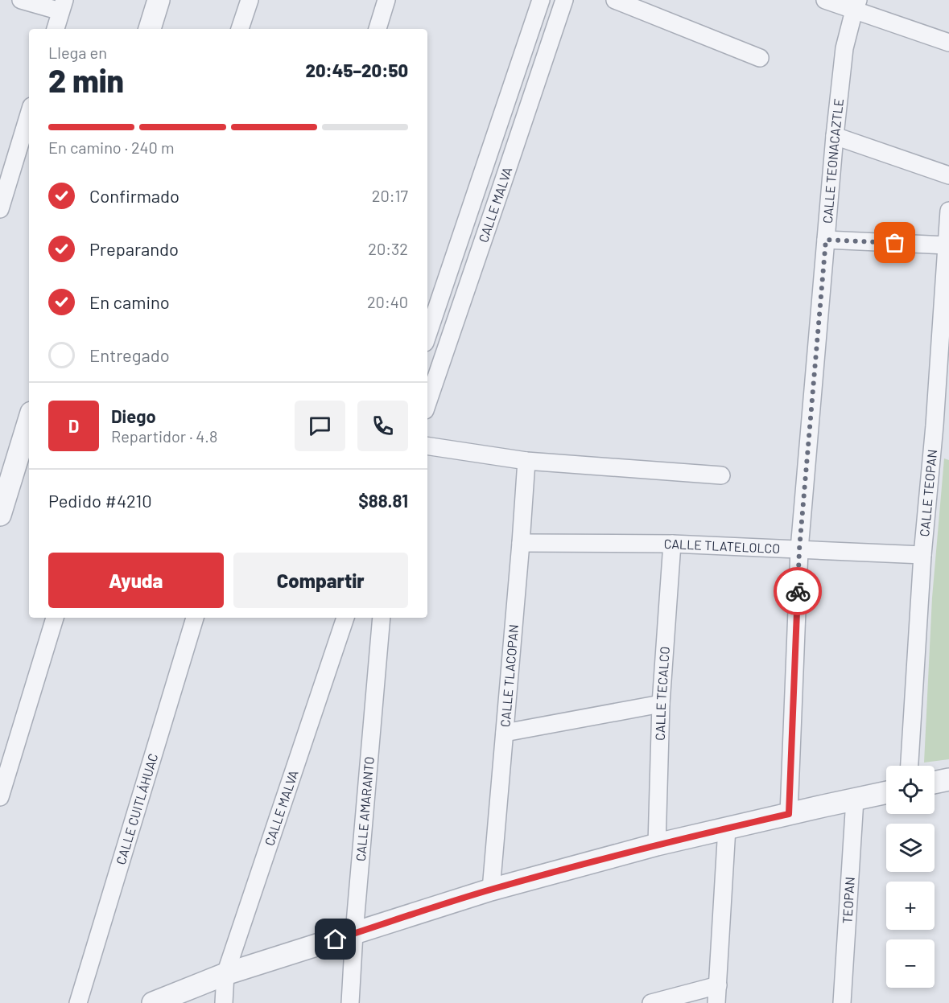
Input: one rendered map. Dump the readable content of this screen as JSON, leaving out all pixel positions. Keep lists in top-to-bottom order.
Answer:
{
  "streets": {
    "street": [
      "CALLE TEONACAZTLE",
      "CALLE MALVA",
      "CALLE TEOPAN",
      "CALLE TLATELOLCO",
      "CALLE TLACOPAN",
      "CALLE TECALCO",
      "CALLE CUITLÁHUAC",
      "CALLE AMARANTO",
      "TEOPAN"
    ]
  },
  "crossings": [
    ["CALLE TEONACAZTLE", "CALLE TLATELOLCO"],
    ["CALLE TEOPAN", "CALLE TLATELOLCO"],
    ["CALLE TLATELOLCO", "CALLE TLACOPAN"],
    ["CALLE TLATELOLCO", "CALLE TECALCO"]
  ],
  "page": {
    "heading": ["2 min", "Llega en", "20:45–20:50"],
    "panel": [
      "Diego",
      "Repartidor · 4.8",
      "Pedido #4210",
      "$88.81"
    ],
    "bar": "En camino · 240 m",
    "list": [
      ["Confirmado", "20:17"],
      ["Preparando", "20:32"],
      ["En camino", "20:40"],
      "Entregado"
    ],
    "round": "D",
    "buttons": ["Ayuda", "Compartir"],
    "map_buttons": ["+", "−"]
  }
}
